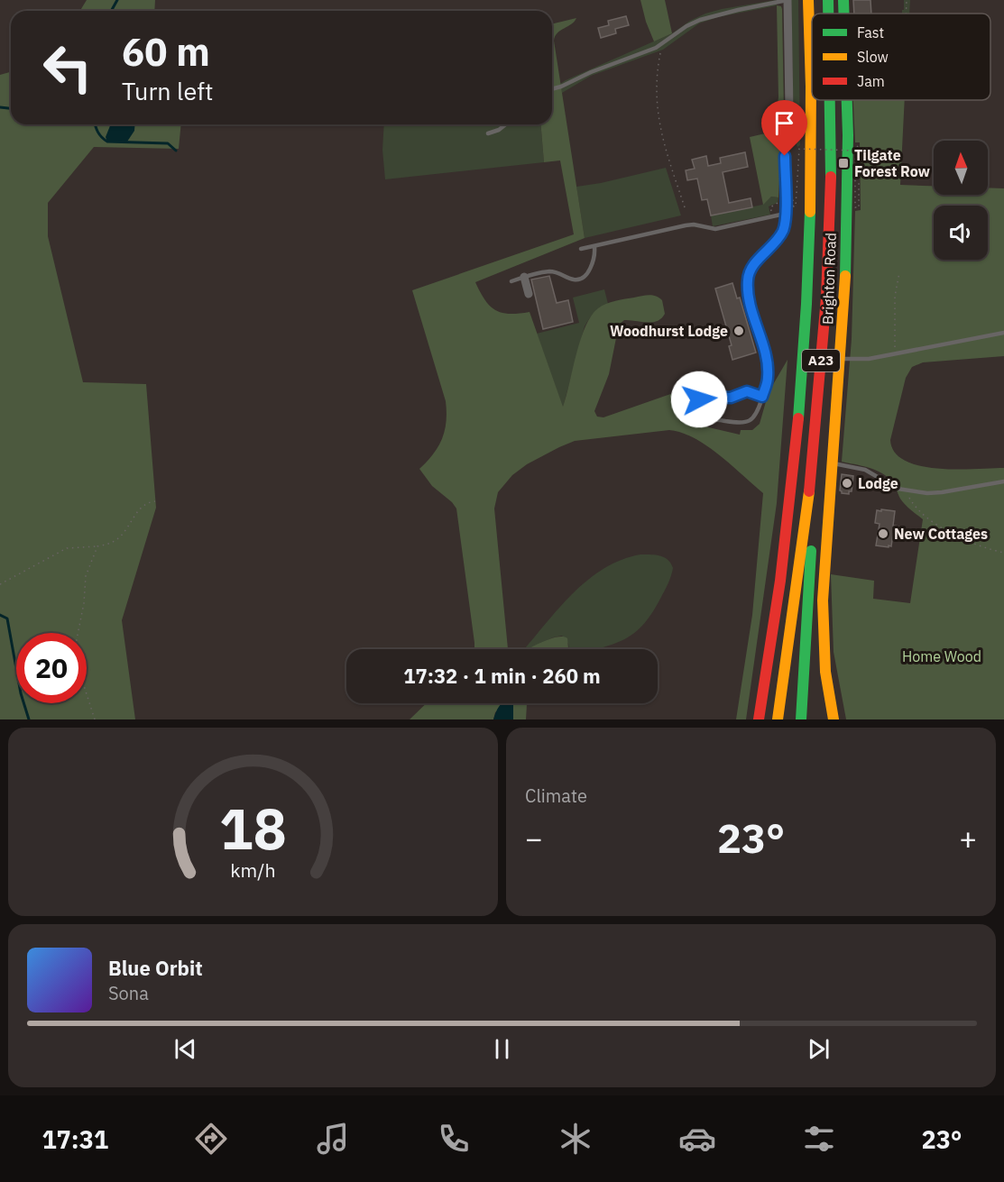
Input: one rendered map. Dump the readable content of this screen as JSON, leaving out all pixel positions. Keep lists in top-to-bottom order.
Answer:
{
  "streets": {
    "main road": ["Brighton Road", "A23"]
  },
  "parks": ["Home Wood"],
  "places": {
    "transit": ["Tilgate Forest Row"],
    "other": ["Woodhurst Lodge", "Lodge", "New Cottages"]
  },
  "legend": ["Fast", "Slow", "Jam"],
  "north": "top",
  "page": {
    "turn": ["60 m", "Turn left"],
    "limit": "20",
    "trip": "17:32 · 1 min · 260 m",
    "tile": "Climate",
    "heat": ["−", "23°", "+"],
    "song": ["Blue Orbit", "Sona"],
    "tabs": ["17:31", "23°"],
    "gauge": ["18", "km/h"]
  }
}
